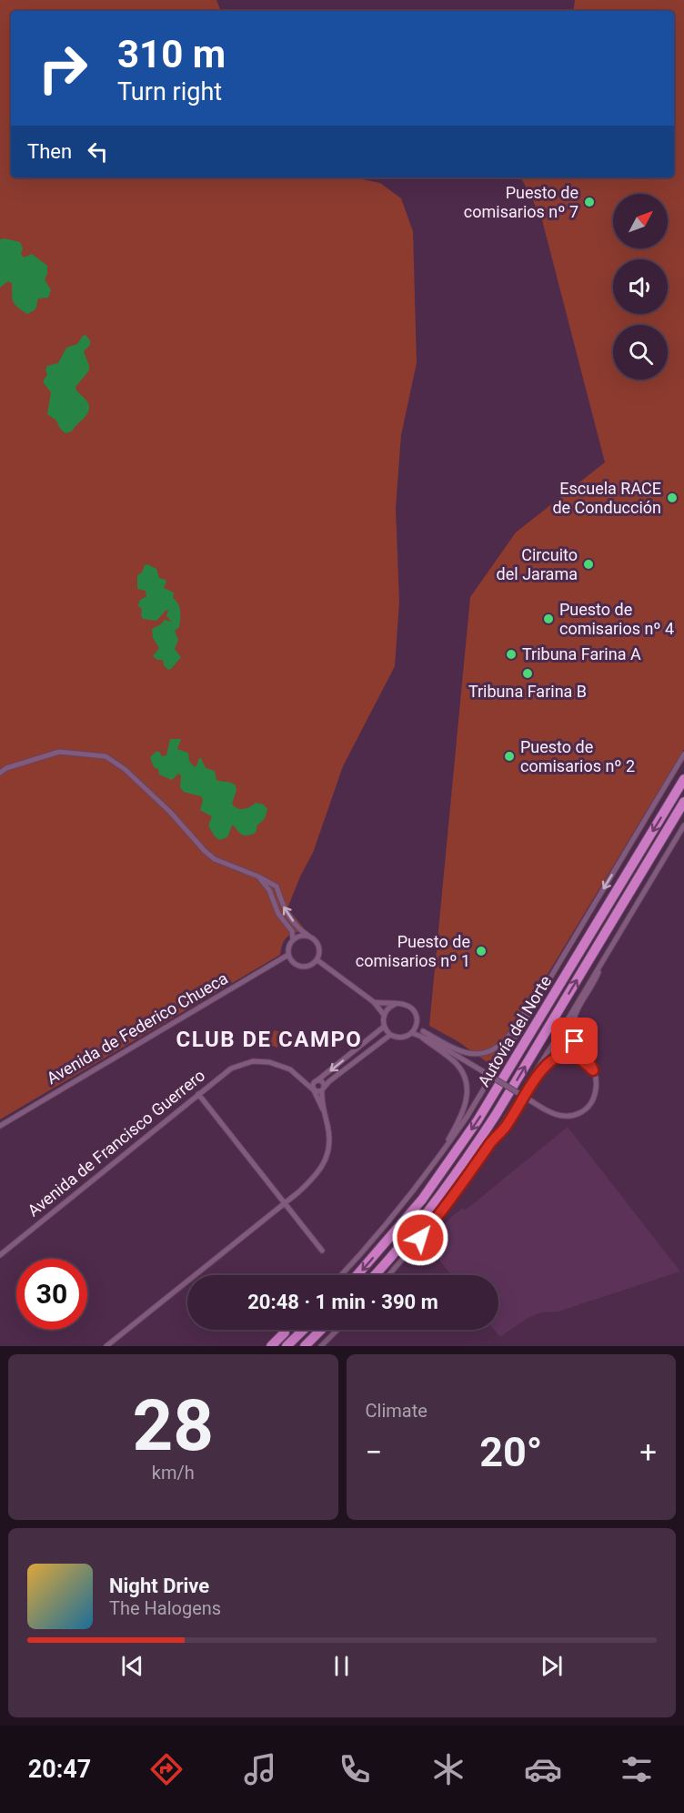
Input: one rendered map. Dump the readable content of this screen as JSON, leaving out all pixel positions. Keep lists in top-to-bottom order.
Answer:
{
  "streets": {
    "highway": ["Autovía del Norte"],
    "street": ["Avenida de Federico Chueca", "Avenida de Francisco Guerrero"]
  },
  "districts": ["CLUB DE CAMPO"],
  "places": [
    "Puesto de comisarios nº 7",
    "Escuela RACE de Conducción",
    "Circuito del Jarama",
    "Puesto de comisarios nº 4",
    "Tribuna Farina A",
    "Tribuna Farina B",
    "Puesto de comisarios nº 2",
    "Puesto de comisarios nº 1"
  ],
  "north": "top right",
  "page": {
    "turn": ["310 m", "Turn right"],
    "then": "Then",
    "limit": "30",
    "trip": "20:48 · 1 min · 390 m",
    "tile": [
      ["28", "km/h"],
      "Climate"
    ],
    "heat": ["−", "20°", "+"],
    "song": ["Night Drive", "The Halogens"],
    "tabs": "20:47"
  }
}
